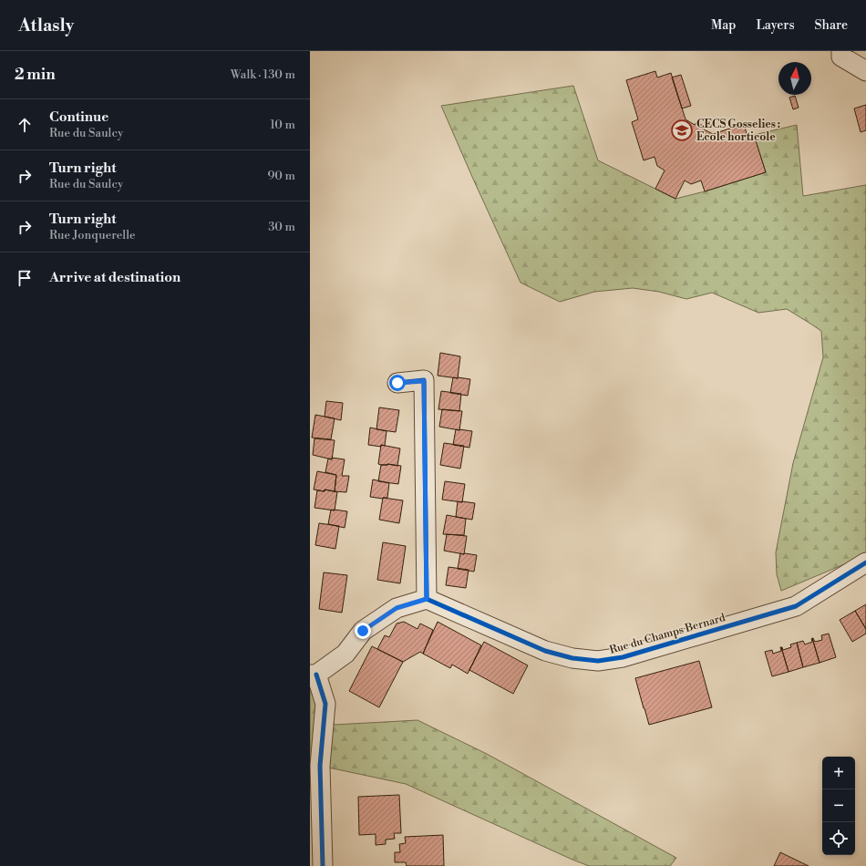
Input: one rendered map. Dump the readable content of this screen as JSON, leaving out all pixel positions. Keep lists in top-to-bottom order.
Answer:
{
  "streets": {
    "street": ["Rue du Champs Bernard"]
  },
  "places": {
    "school or university": ["CECS Gosselies : Ecole horticole"]
  },
  "north": "top",
  "page": {
    "header": "Atlasly",
    "nav": ["Map", "Layers", "Share"],
    "heading": ["2 min", "Walk · 130 m"],
    "list": [
      ["Continue", "Rue du Saulcy", "10 m"],
      ["Turn right", "Rue du Saulcy", "90 m"],
      ["Turn right", "Rue Jonquerelle", "30 m"],
      "Arrive at destination"
    ],
    "map_buttons": ["+", "−"]
  }
}
